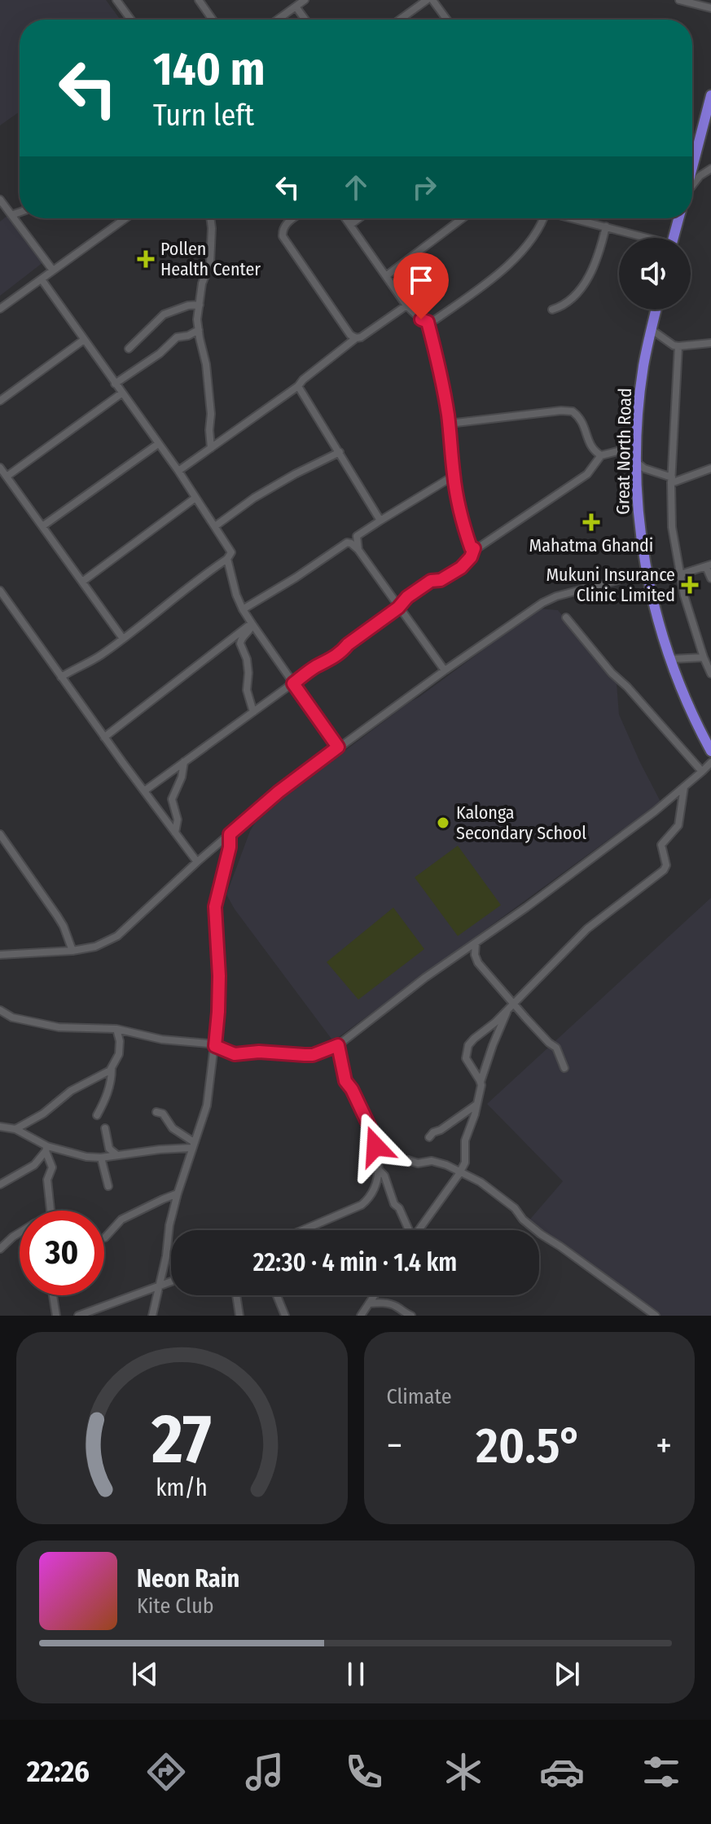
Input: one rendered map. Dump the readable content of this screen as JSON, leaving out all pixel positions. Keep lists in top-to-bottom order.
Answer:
{
  "streets": {
    "highway": ["Great North Road"]
  },
  "places": {
    "health": ["Pollen Health Center", "Mahatma Ghandi", "Mukuni Insurance Clinic Limited"],
    "other": ["Kalonga Secondary School"]
  },
  "page": {
    "turn": ["140 m", "Turn left"],
    "limit": "30",
    "trip": "22:30 · 4 min · 1.4 km",
    "tile": "Climate",
    "heat": ["−", "20.5°", "+"],
    "song": ["Neon Rain", "Kite Club"],
    "tabs": "22:26",
    "gauge": ["27", "km/h"]
  }
}
